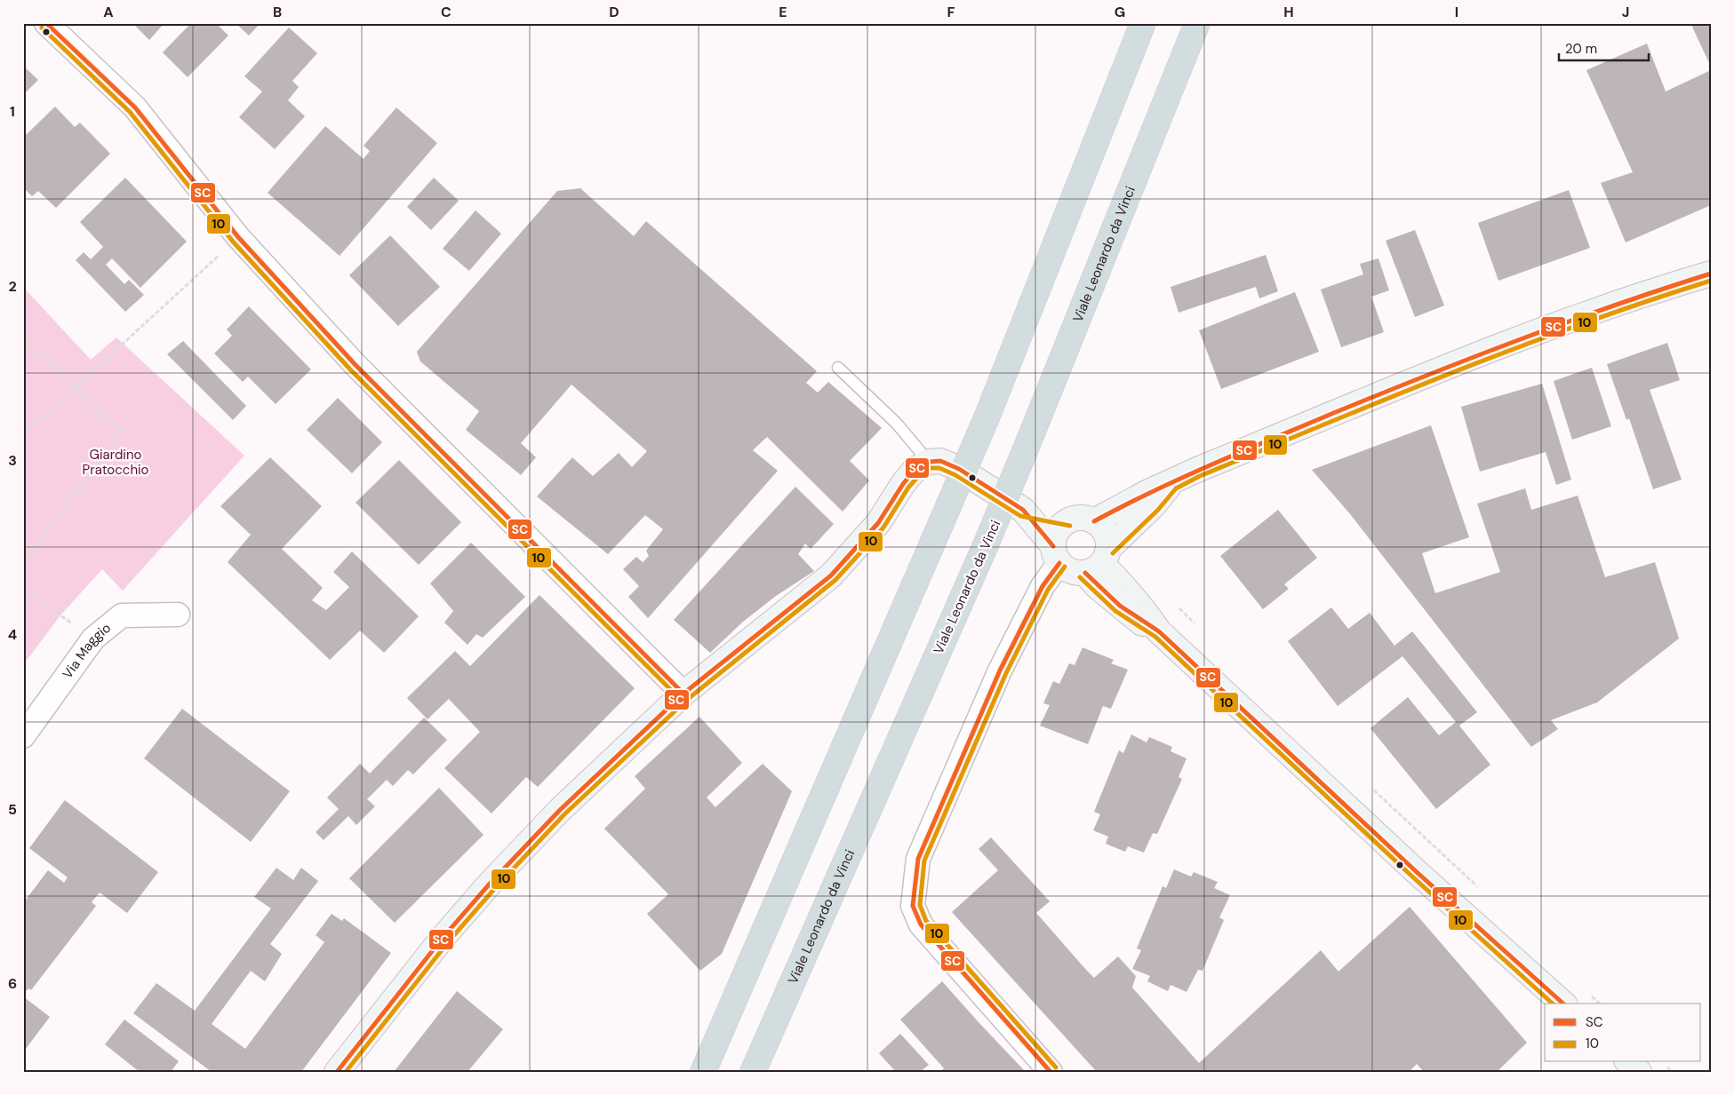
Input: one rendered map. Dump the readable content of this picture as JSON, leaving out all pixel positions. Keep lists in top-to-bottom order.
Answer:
{
  "streets": {
    "highway": ["Viale Leonardo da Vinci"],
    "street": ["Via Maggio"]
  },
  "parks": ["Giardino Pratocchio"],
  "lines": ["transit line SC", "transit line 10"],
  "legend": ["SC", "10"],
  "scale_bar": "20 m",
  "grid": {
    "columns": [
      "A",
      "B",
      "C",
      "D",
      "E",
      "F",
      "G",
      "H",
      "I",
      "J"
    ],
    "rows": [
      "1",
      "2",
      "3",
      "4",
      "5",
      "6"
    ]
  }
}
